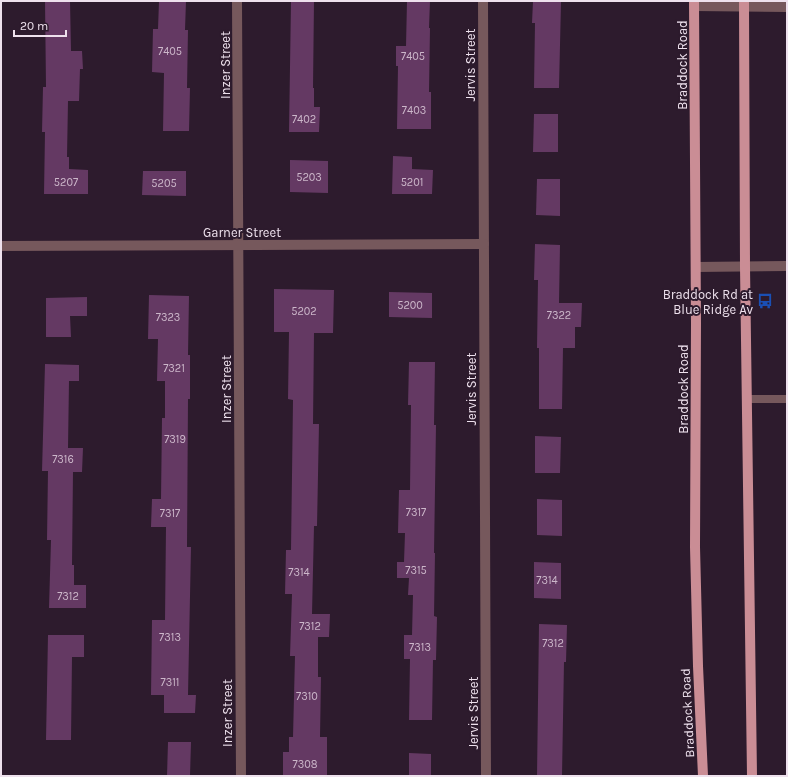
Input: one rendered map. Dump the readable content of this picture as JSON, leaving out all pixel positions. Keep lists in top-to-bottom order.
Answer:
{
  "streets": {
    "main road": ["Braddock Road"],
    "street": ["Inzer Street", "Jervis Street", "Garner Street"]
  },
  "crossings": [
    ["Inzer Street", "Garner Street"],
    ["Jervis Street", "Garner Street"]
  ],
  "places": {
    "bus stop": ["Braddock Rd at Blue Ridge Av"]
  },
  "house_numbers": [
    "7405",
    "7405",
    "7403",
    "7402",
    "5203",
    "5207",
    "5201",
    "5205",
    "5200",
    "5202",
    "7322",
    "7323",
    "7321",
    "7319",
    "7316",
    "7317",
    "7317",
    "7315",
    "7314",
    "7314",
    "7312",
    "7312",
    "7313",
    "7312",
    "7313",
    "7311",
    "7310",
    "7308"
  ],
  "scale_bar": "20 m"
}
